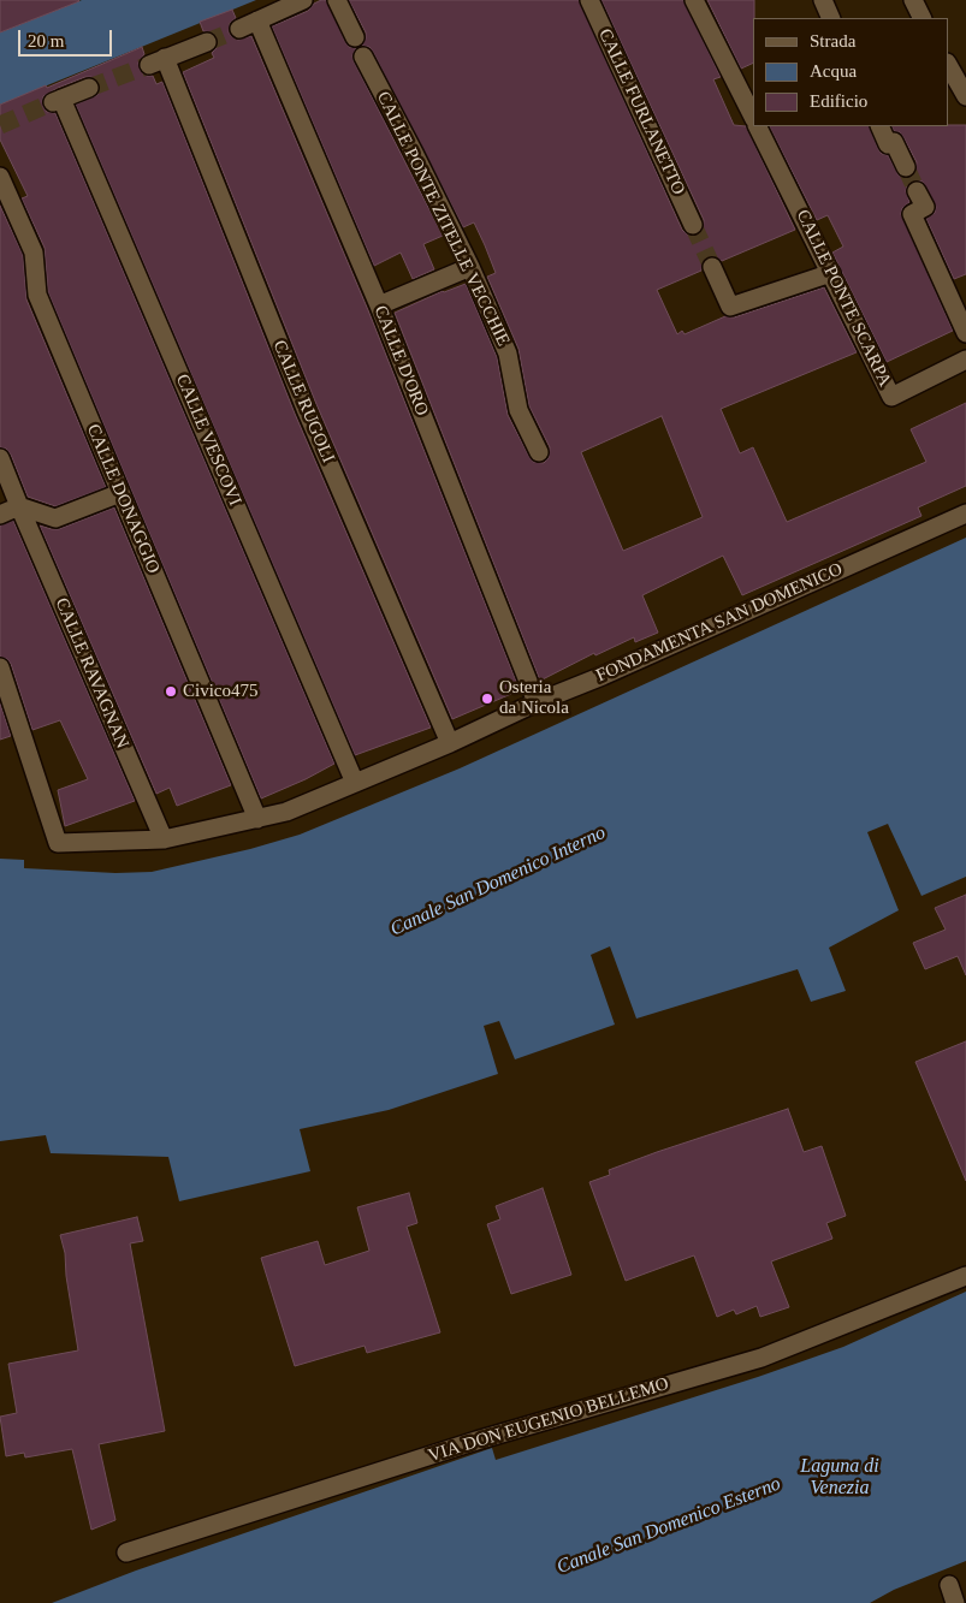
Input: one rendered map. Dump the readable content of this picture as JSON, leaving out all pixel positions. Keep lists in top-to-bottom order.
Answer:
{
  "streets": {
    "street": [
      "CALLE FURLANETTO",
      "CALLE PONTE ZITELLE VECCHIE",
      "CALLE PONTE SCARPA",
      "CALLE D'ORO",
      "CALLE RUGOLI",
      "CALLE VESCOVI",
      "CALLE DONAGGIO",
      "FONDAMENTA SAN DOMENICO",
      "CALLE RAVAGNAN",
      "VIA DON EUGENIO BELLEMO"
    ]
  },
  "crossings": [
    ["CALLE D'ORO", "FONDAMENTA SAN DOMENICO"],
    ["CALLE RUGOLI", "FONDAMENTA SAN DOMENICO"],
    ["CALLE VESCOVI", "FONDAMENTA SAN DOMENICO"],
    ["CALLE DONAGGIO", "FONDAMENTA SAN DOMENICO"],
    ["FONDAMENTA SAN DOMENICO", "CALLE RAVAGNAN"]
  ],
  "water": ["Canale San Domenico Interno", "Laguna di Venezia", "Canale San Domenico Esterno"],
  "places": ["Civico475", "Osteria da Nicola"],
  "legend": ["Strada", "Acqua", "Edificio"],
  "scale_bar": "20 m"
}
